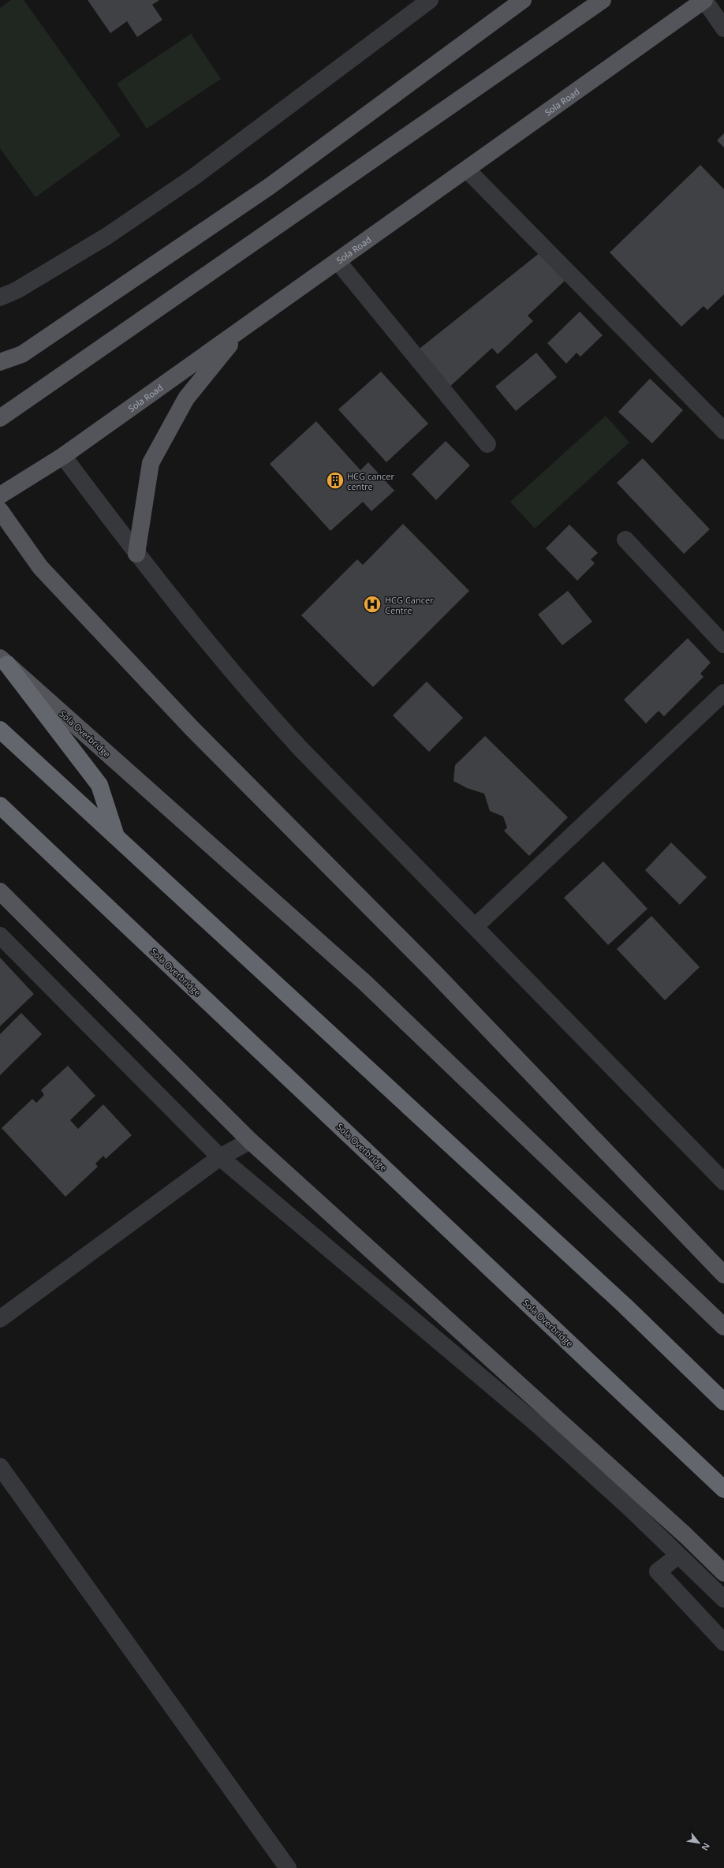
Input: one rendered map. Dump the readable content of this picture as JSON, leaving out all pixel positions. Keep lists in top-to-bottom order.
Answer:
{
  "streets": {
    "highway": ["Sola Overbridge"],
    "main road": ["Sola Road"]
  },
  "places": {
    "building": ["HCG cancer centre"],
    "hospital": ["HCG Cancer Centre"]
  },
  "north": "bottom right"
}
